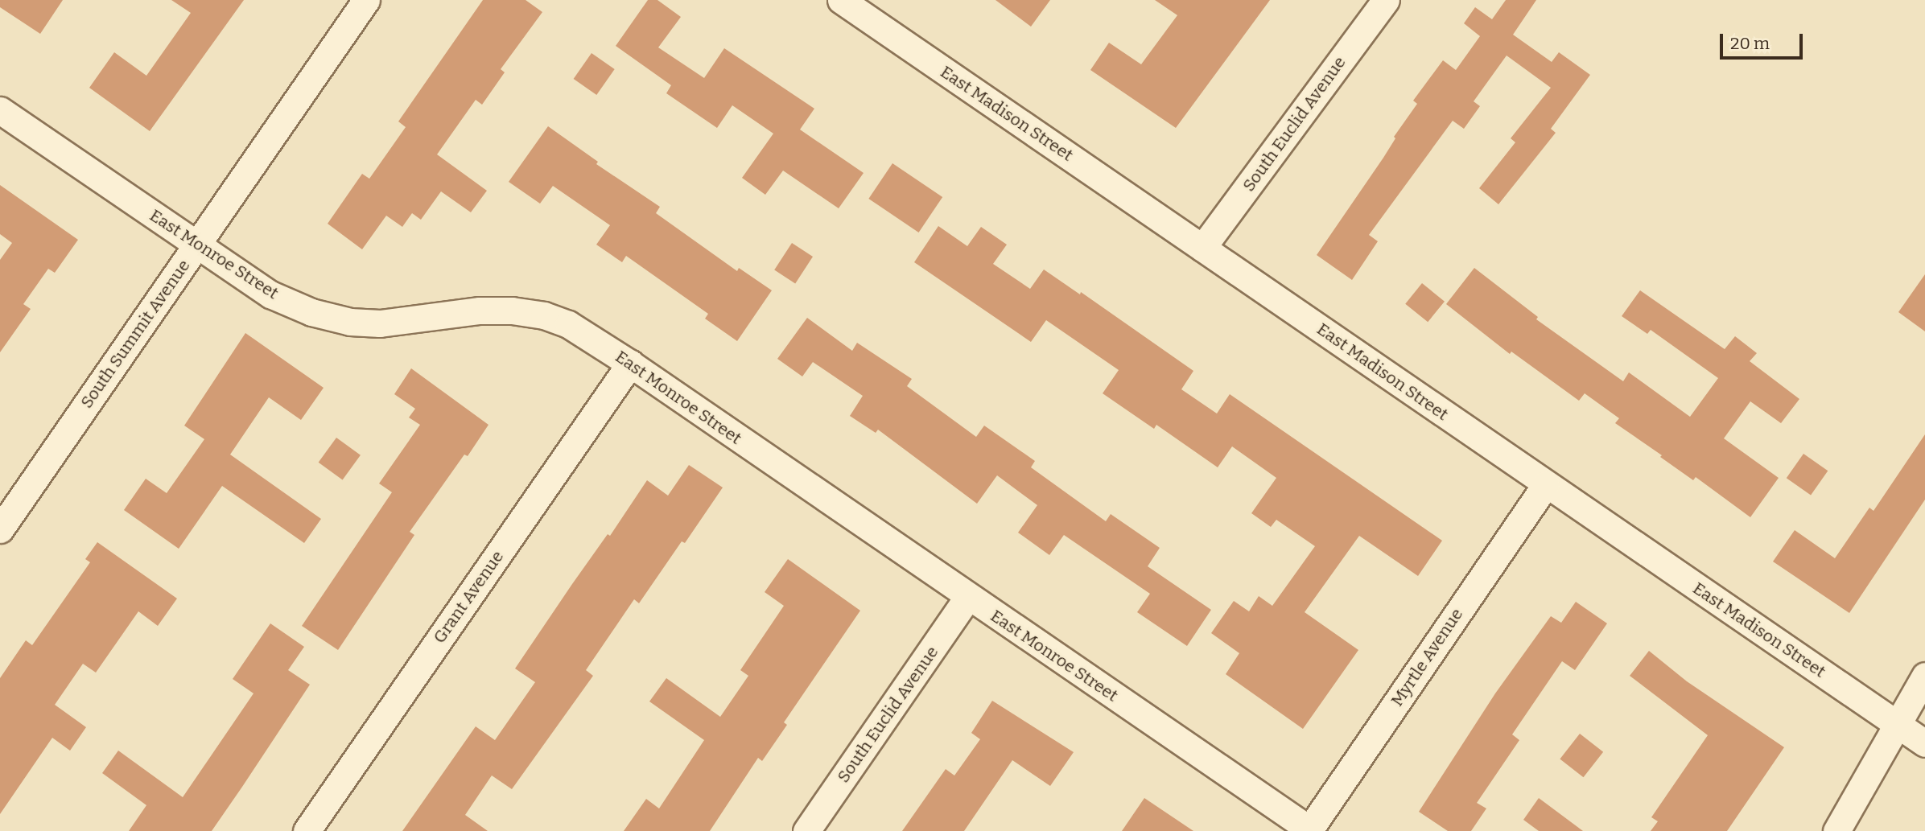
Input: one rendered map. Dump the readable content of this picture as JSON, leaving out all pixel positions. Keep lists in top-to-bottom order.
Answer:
{
  "streets": {
    "street": [
      "East Madison Street",
      "South Euclid Avenue",
      "East Monroe Street",
      "South Summit Avenue",
      "Grant Avenue",
      "Myrtle Avenue"
    ]
  },
  "crossings": [
    ["East Madison Street", "South Euclid Avenue"],
    ["East Madison Street", "Myrtle Avenue"],
    ["South Euclid Avenue", "East Monroe Street"],
    ["East Monroe Street", "South Summit Avenue"],
    ["East Monroe Street", "Grant Avenue"],
    ["East Monroe Street", "Myrtle Avenue"]
  ],
  "scale_bar": "20 m"
}
